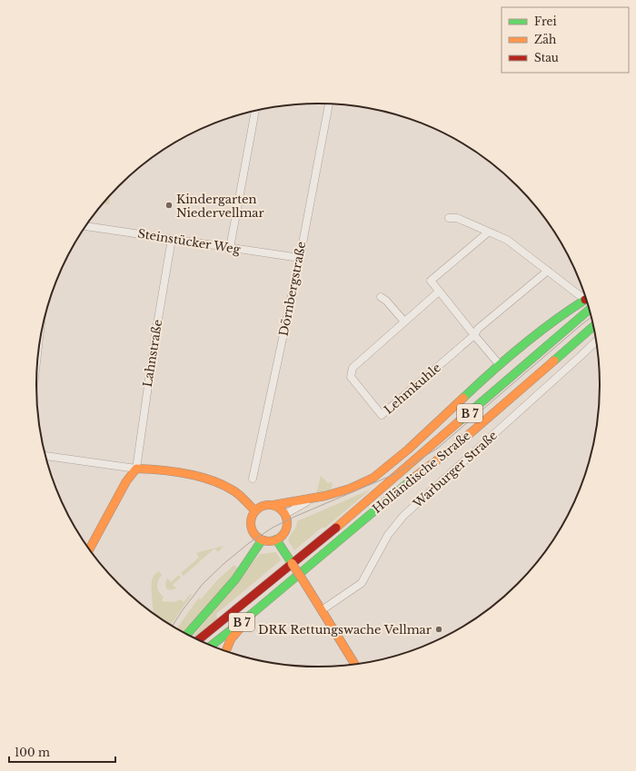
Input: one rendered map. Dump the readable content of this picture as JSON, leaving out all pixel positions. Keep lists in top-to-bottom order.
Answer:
{
  "streets": {
    "main road": ["B 7", "Holländische Straße"],
    "street": [
      "Steinstücker Weg",
      "Dörnbergstraße",
      "Lahnstraße",
      "Lehmkuhle",
      "Warburger Straße"
    ]
  },
  "crossings": [
    ["Steinstücker Weg", "Dörnbergstraße"],
    ["Steinstücker Weg", "Lahnstraße"],
    ["B 7", "Holländische Straße"]
  ],
  "places": ["Kindergarten Niedervellmar", "DRK Rettungswache Vellmar"],
  "legend": ["Frei", "Zäh", "Stau"],
  "scale_bar": "100 m"
}
